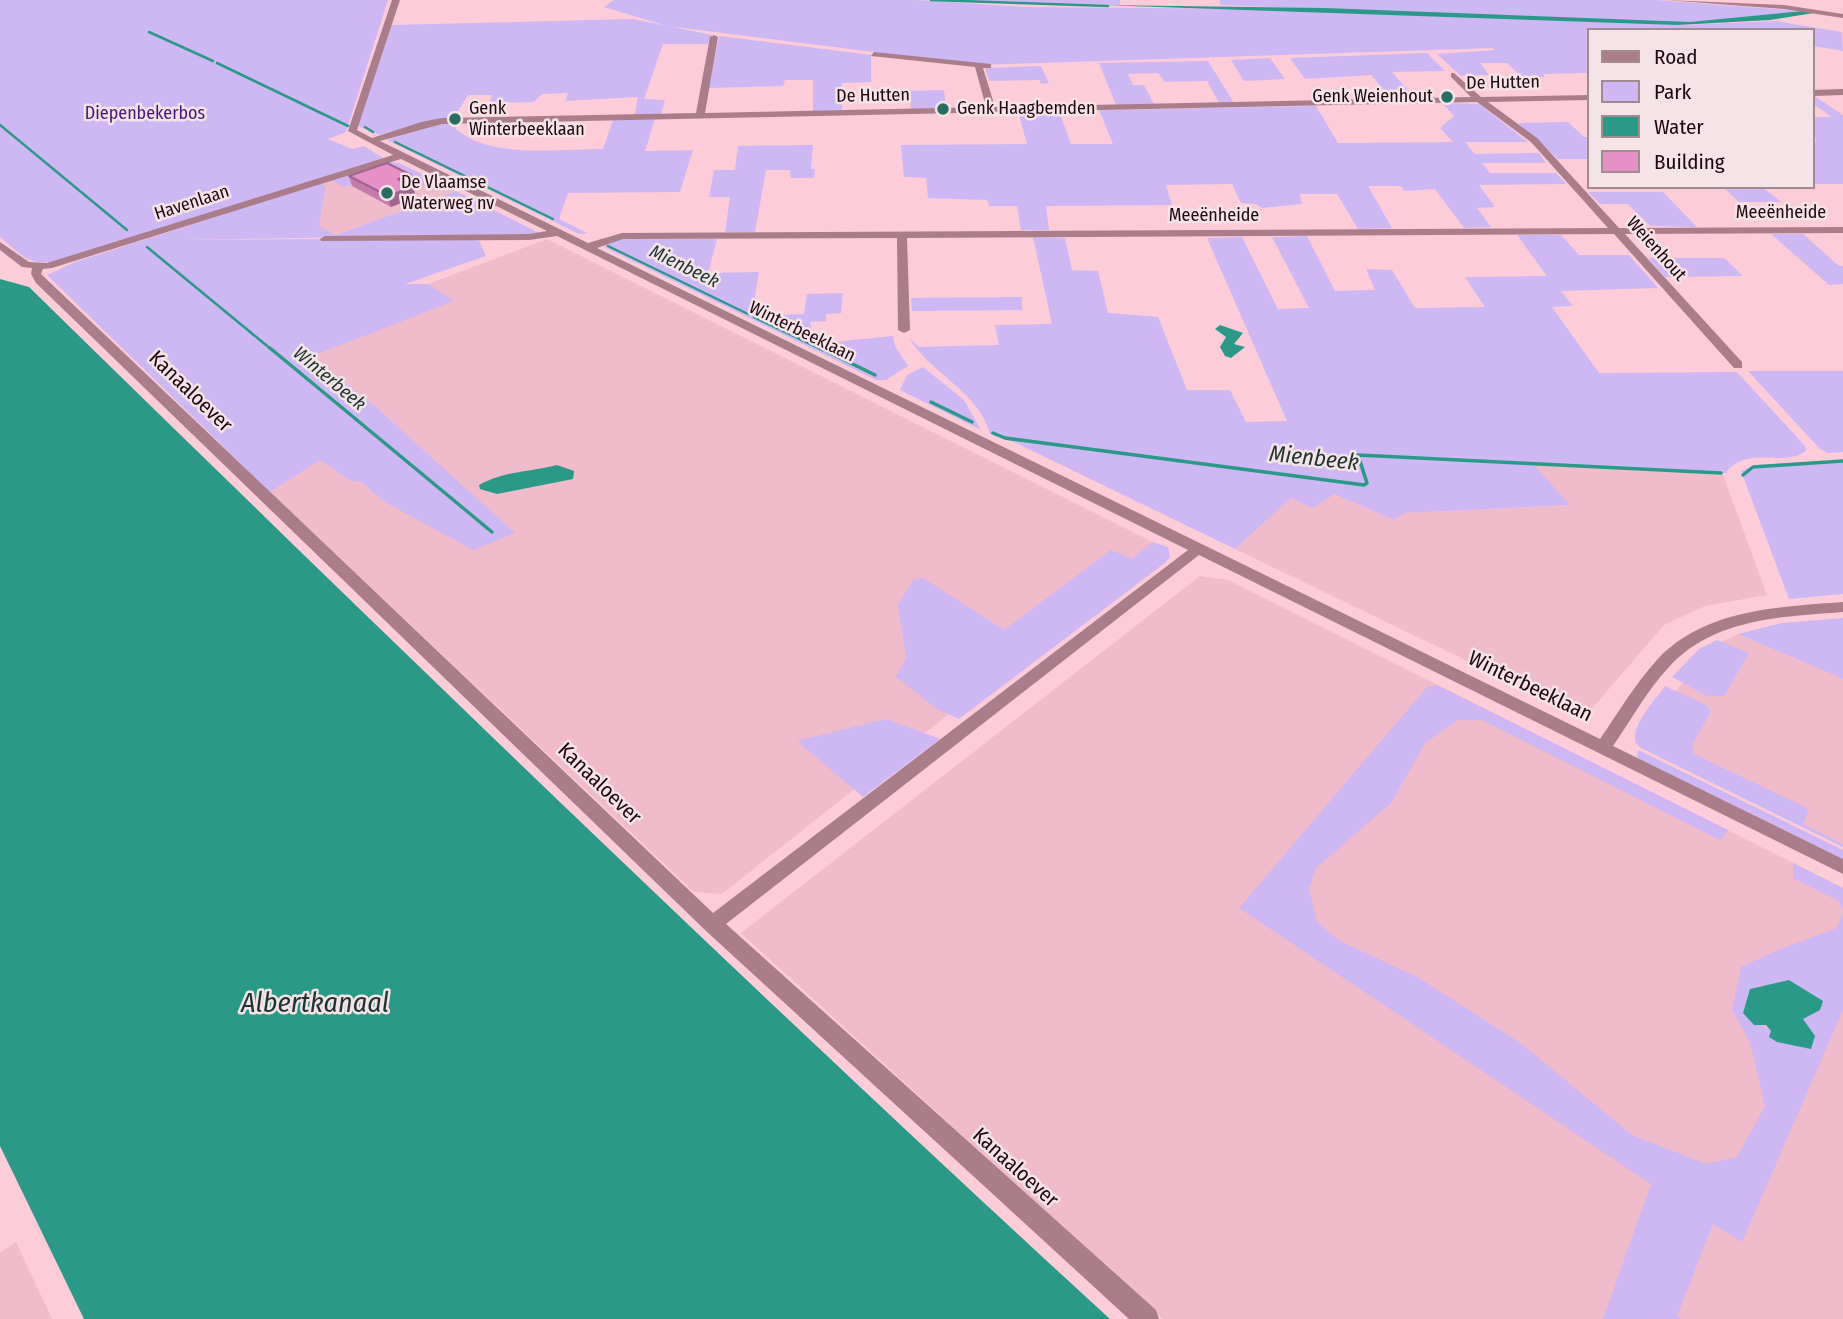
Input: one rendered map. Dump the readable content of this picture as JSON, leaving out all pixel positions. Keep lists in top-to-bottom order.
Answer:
{
  "streets": {
    "street": [
      "De Hutten",
      "Havenlaan",
      "Meeënheide",
      "Weienhout",
      "Winterbeeklaan",
      "Kanaaloever"
    ]
  },
  "crossings": [
    ["De Hutten", "Weienhout"],
    ["De Hutten", "Winterbeeklaan"],
    ["Havenlaan", "Winterbeeklaan"],
    ["Havenlaan", "Kanaaloever"],
    ["Meeënheide", "Weienhout"],
    ["Meeënheide", "Winterbeeklaan"]
  ],
  "water": ["Mienbeek", "Winterbeek", "Albertkanaal"],
  "parks": ["Diepenbekerbos"],
  "places": [
    "Genk Weienhout",
    "Genk Haagbemden",
    "Genk Winterbeeklaan",
    "De Vlaamse Waterweg nv"
  ],
  "legend": [
    "Road",
    "Park",
    "Water",
    "Building"
  ]
}
